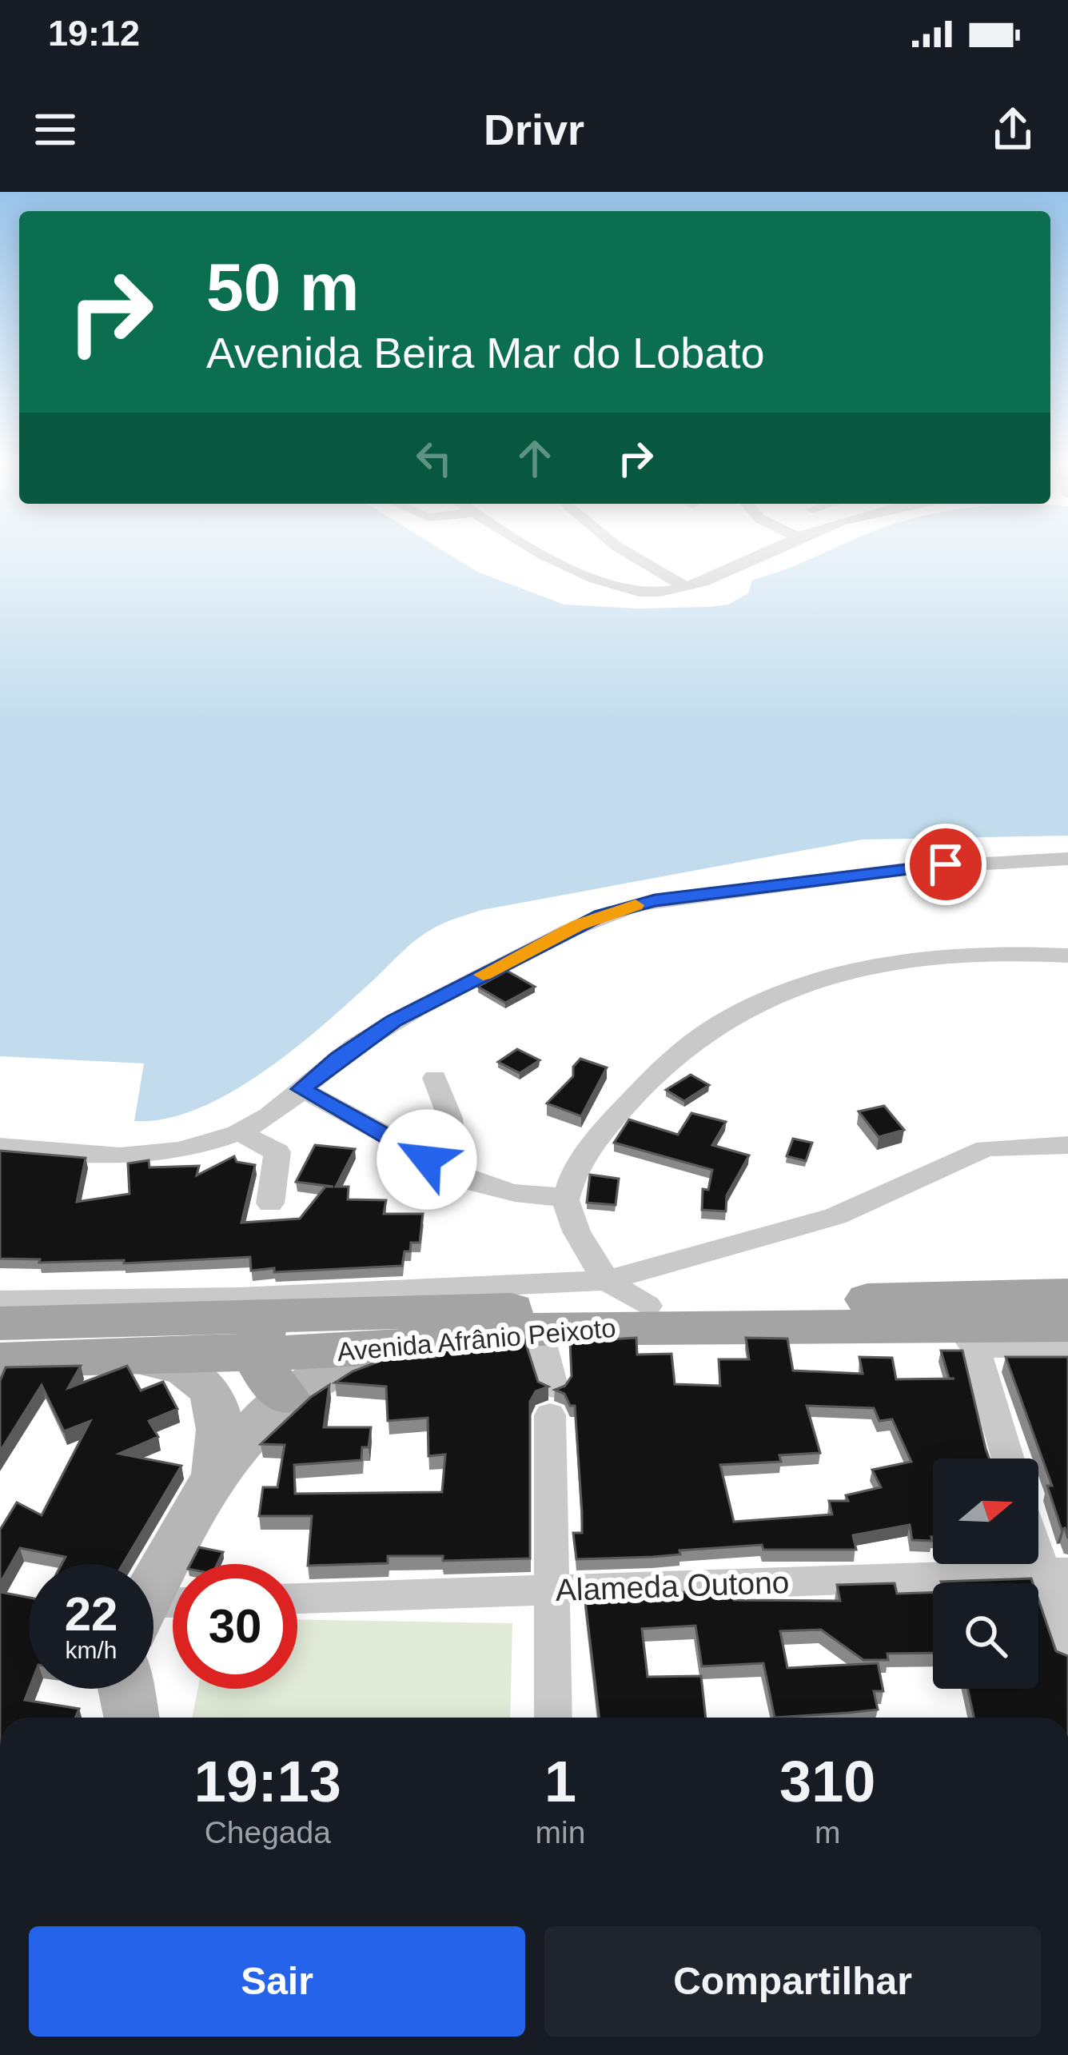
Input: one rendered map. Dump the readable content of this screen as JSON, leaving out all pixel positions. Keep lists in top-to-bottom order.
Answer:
{
  "streets": {
    "main road": ["Avenida Afrânio Peixoto"],
    "street": ["Alameda Outono"]
  },
  "north": "right",
  "page": {
    "status": "19:12",
    "header": "Drivr",
    "turn": ["50 m", "Avenida Beira Mar do Lobato"],
    "speed": "22 km/h",
    "limit": "30",
    "eta": [
      "19:13",
      "Chegada",
      "1",
      "min",
      "310",
      "m"
    ],
    "buttons": ["Sair", "Compartilhar"]
  }
}
